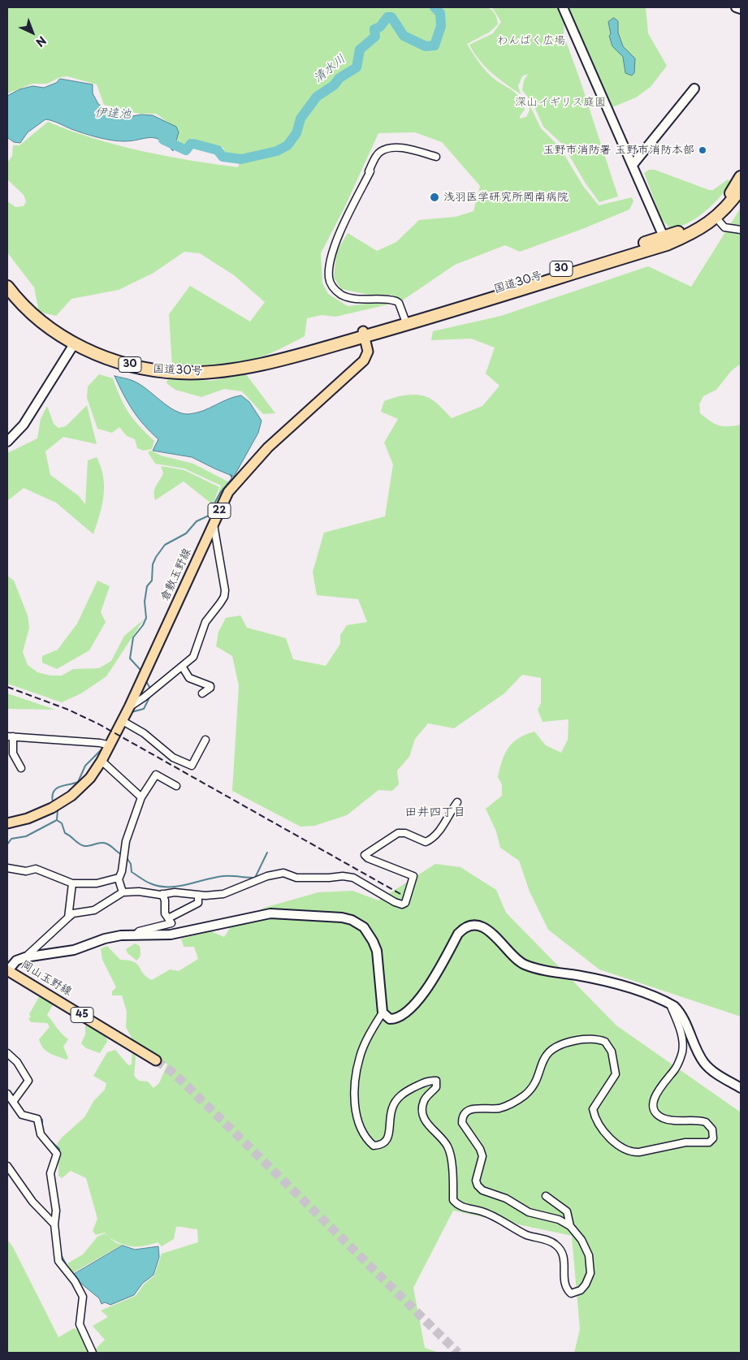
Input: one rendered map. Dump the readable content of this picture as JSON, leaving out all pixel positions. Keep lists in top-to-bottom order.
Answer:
{
  "streets": {
    "highway": ["30", "国道30号"],
    "main road": [
      "22",
      "倉敷玉野線",
      "岡山玉野線",
      "45"
    ]
  },
  "crossings": [
    ["国道30号", "倉敷玉野線"]
  ],
  "districts": ["田井四丁目"],
  "water": ["清水川", "伊達池"],
  "parks": ["わんぱく広場", "深山イギリス庭園"],
  "places": ["玉野市消防署 玉野市消防本部", "浅羽医学研究所岡南病院"],
  "north": "bottom right"
}
